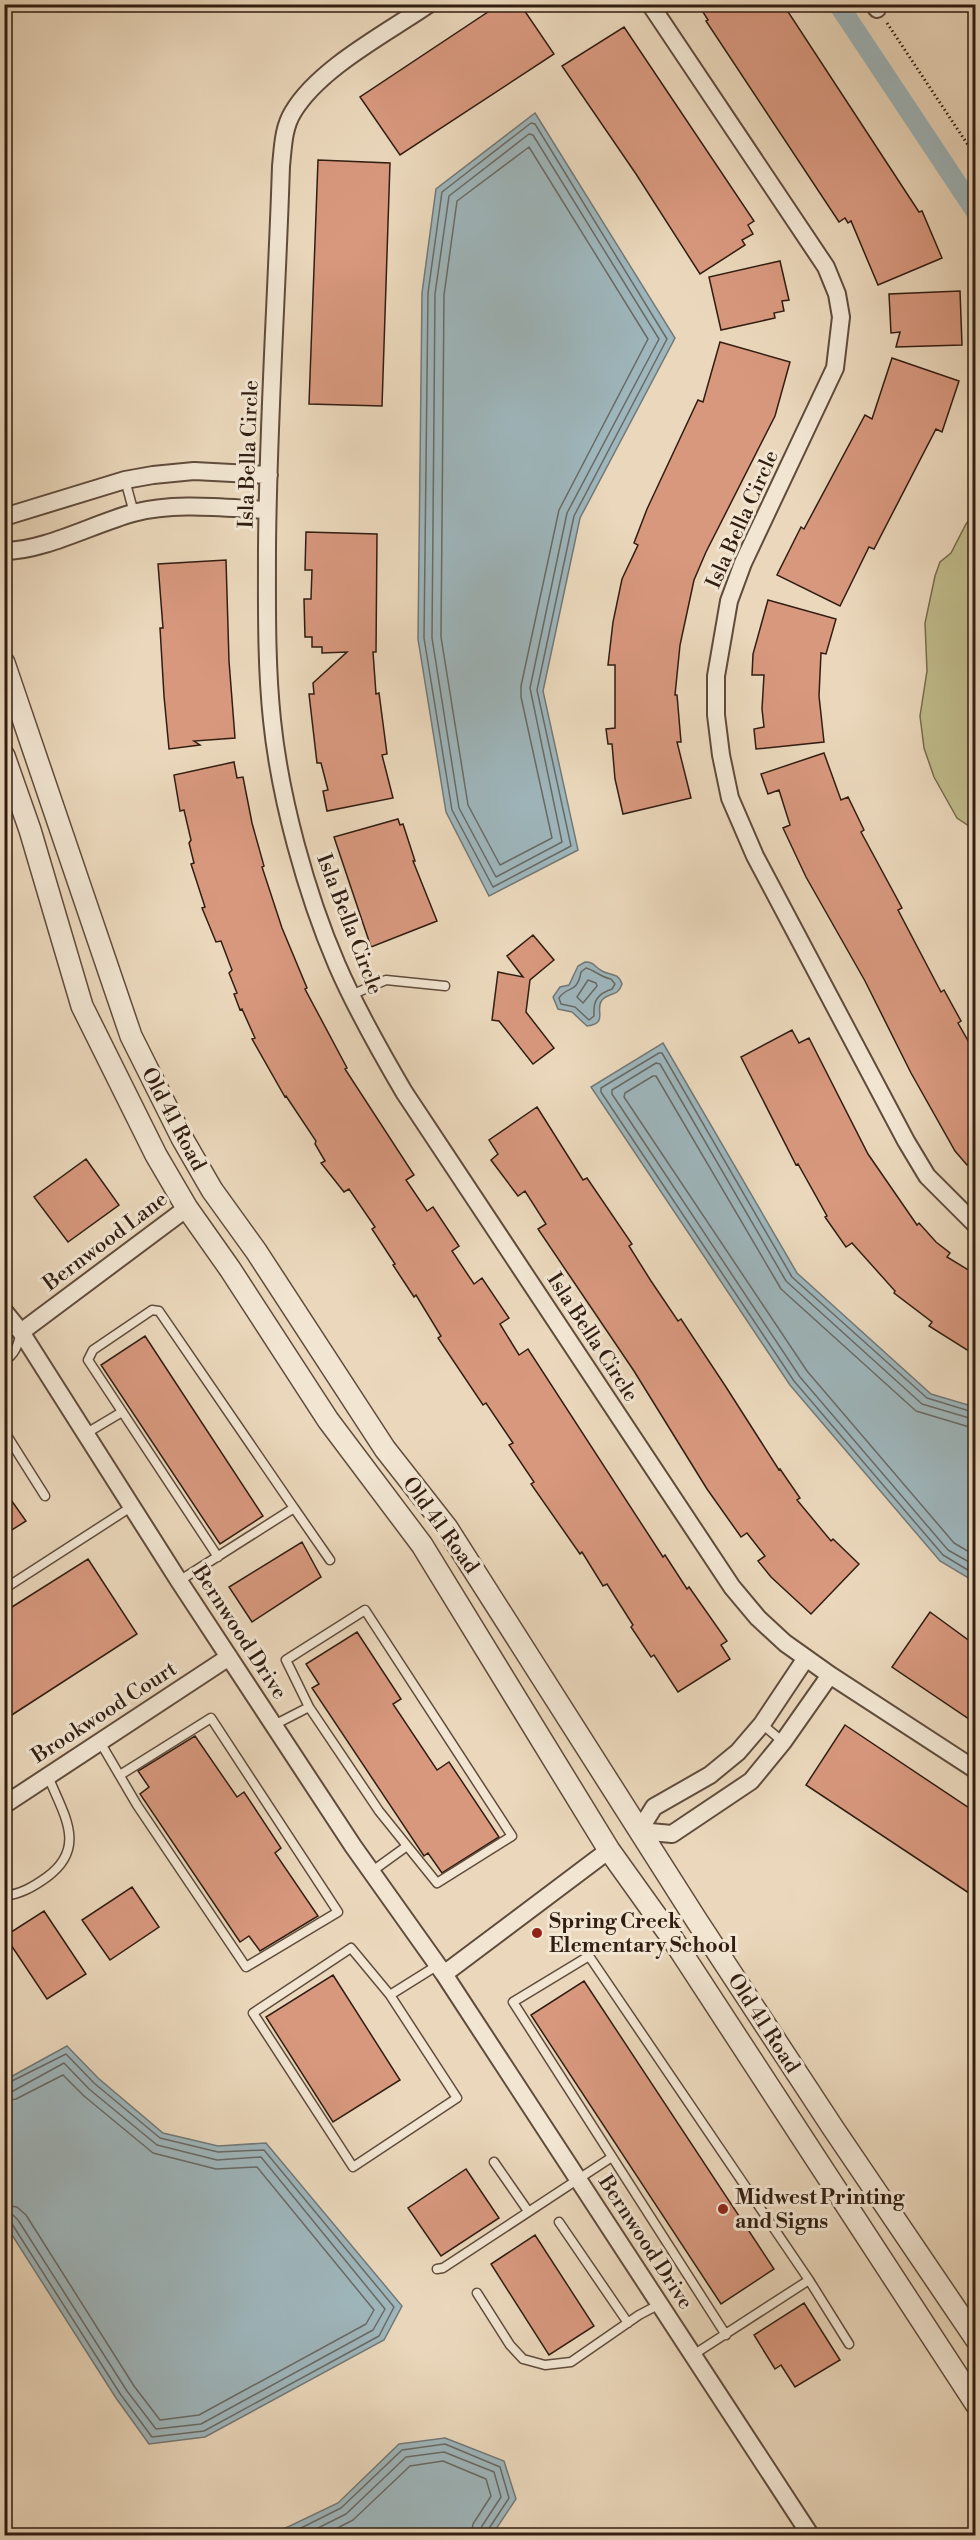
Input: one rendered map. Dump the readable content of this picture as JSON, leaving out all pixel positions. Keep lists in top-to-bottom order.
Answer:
{
  "streets": {
    "street": [
      "Isla Bella Circle",
      "Old 41 Road",
      "Bernwood Lane",
      "Bernwood Drive",
      "Brookwood Court"
    ]
  },
  "crossings": [
    ["Old 41 Road", "Bernwood Lane"],
    ["Bernwood Lane", "Bernwood Drive"],
    ["Bernwood Drive", "Brookwood Court"]
  ],
  "places": ["Spring Creek Elementary School", "Midwest Printing and Signs"]
}
